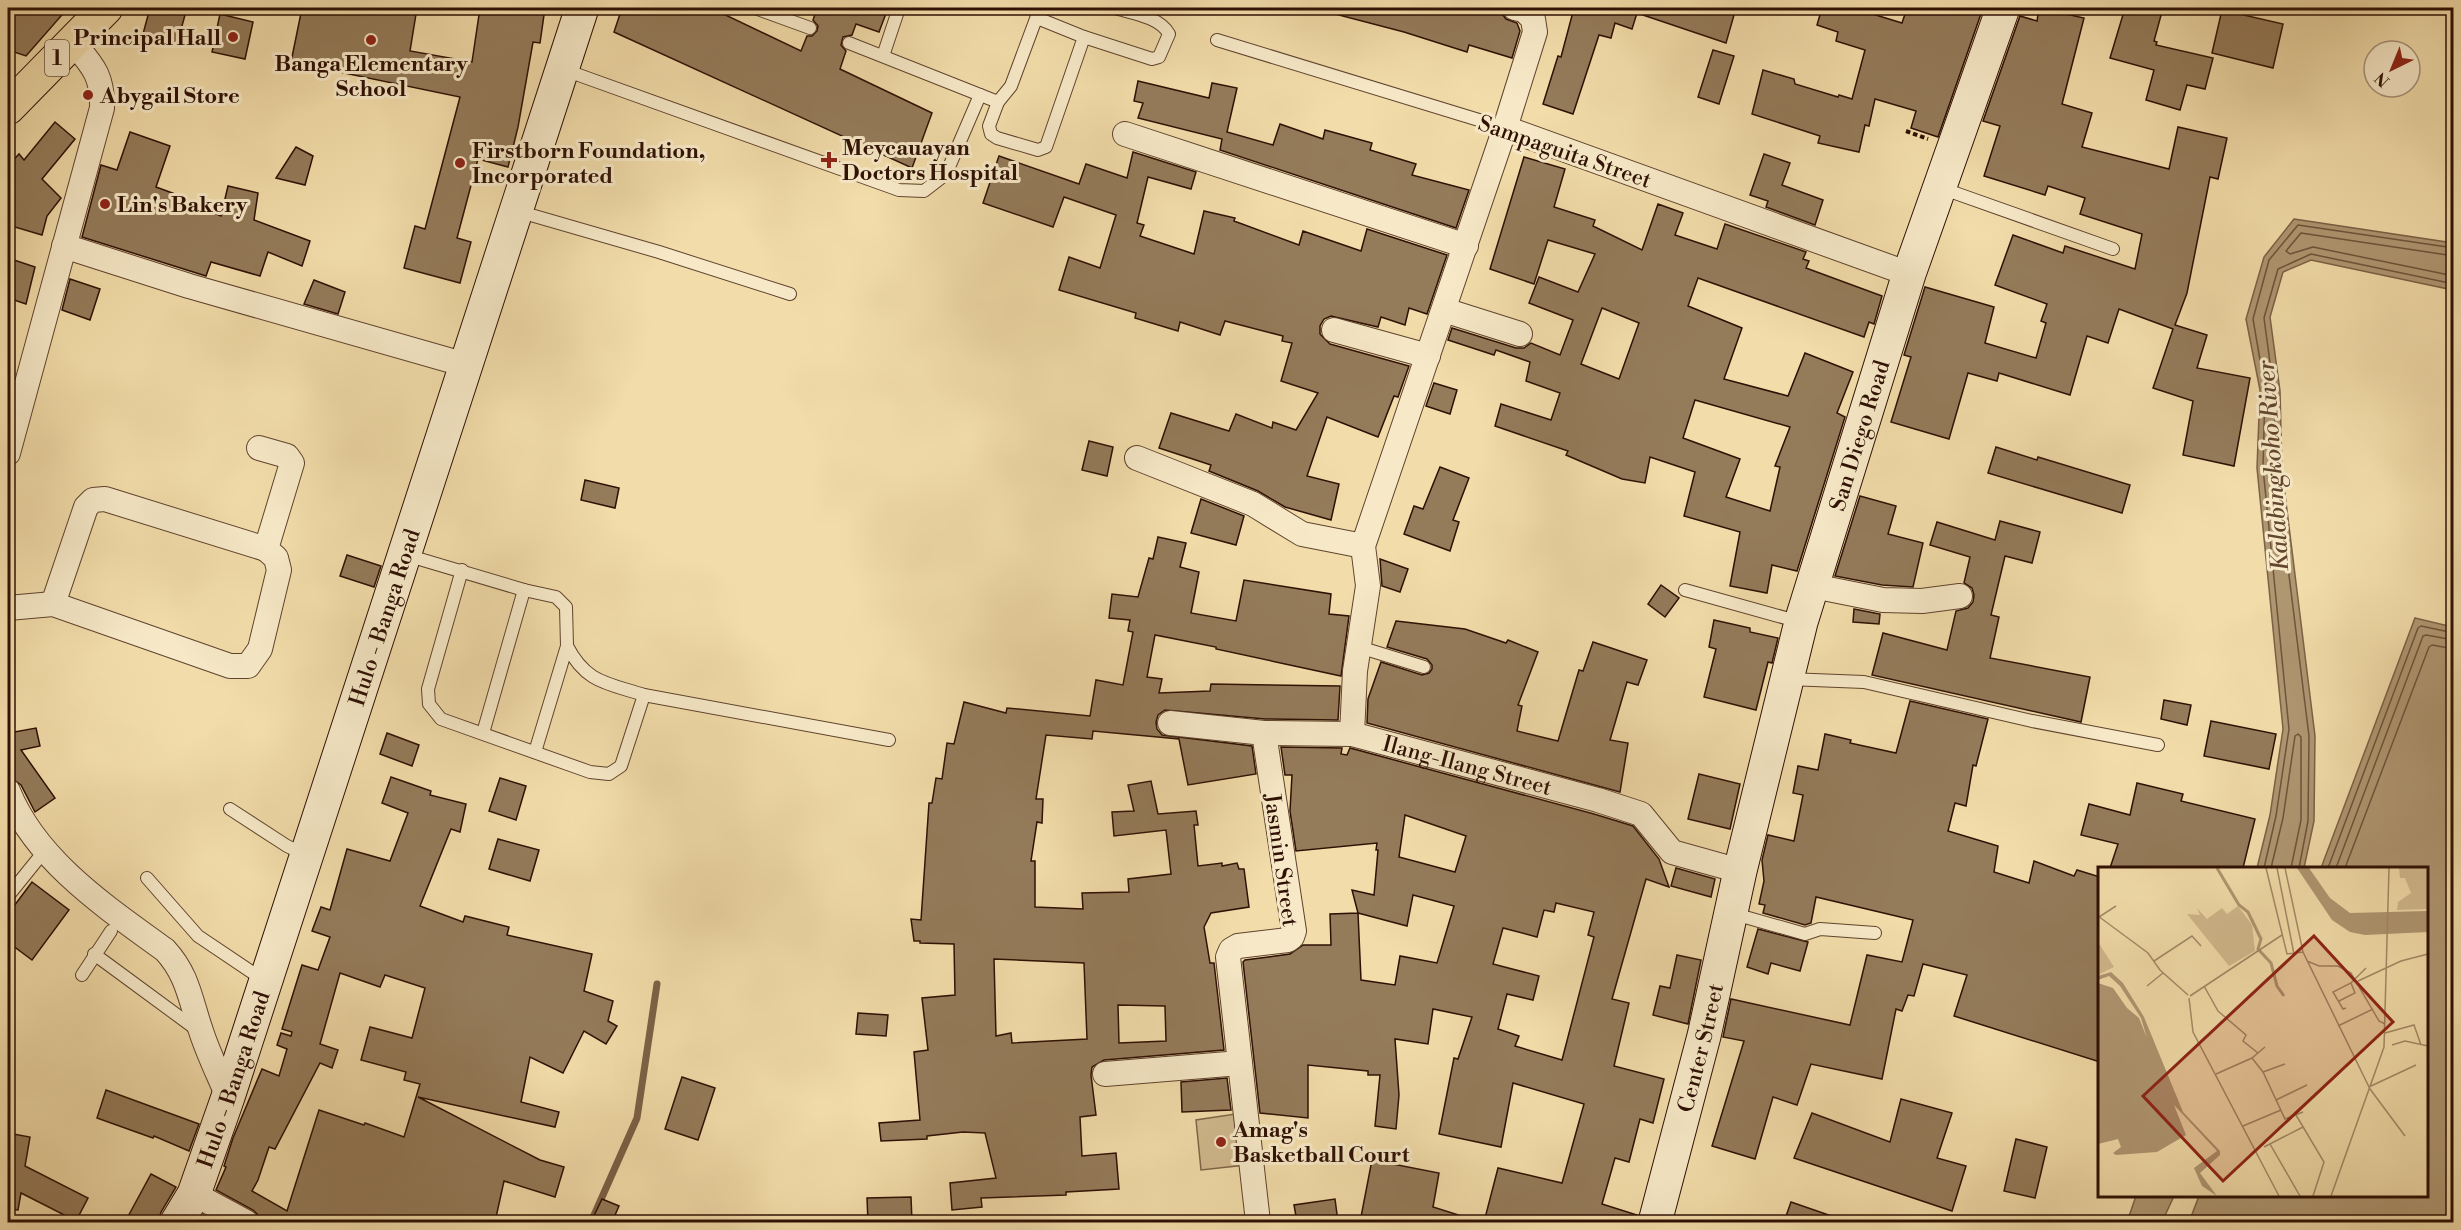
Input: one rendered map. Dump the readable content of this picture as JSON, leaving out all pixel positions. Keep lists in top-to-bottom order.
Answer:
{
  "streets": {
    "highway": ["1"],
    "main road": ["San Diego Road", "Hulo - Banga Road", "Center Street"],
    "street": ["Sampaguita Street", "Ilang-Ilang Street", "Jasmin Street"]
  },
  "crossings": [
    ["Sampaguita Street", "San Diego Road"],
    ["San Diego Road", "Ilang-Ilang Street"],
    ["San Diego Road", "Center Street"],
    ["Ilang-Ilang Street", "Jasmin Street"],
    ["Ilang-Ilang Street", "Center Street"]
  ],
  "water": ["Kalabingkoho River"],
  "places": {
    "other": [
      "Principal Hall",
      "Banga Elementary School",
      "Abygail Store",
      "Firstborn Foundation, Incorporated",
      "Lin's Bakery",
      "Amag's Basketball Court"
    ],
    "health": ["Meycauayan Doctors Hospital"]
  },
  "north": "bottom left"
}
